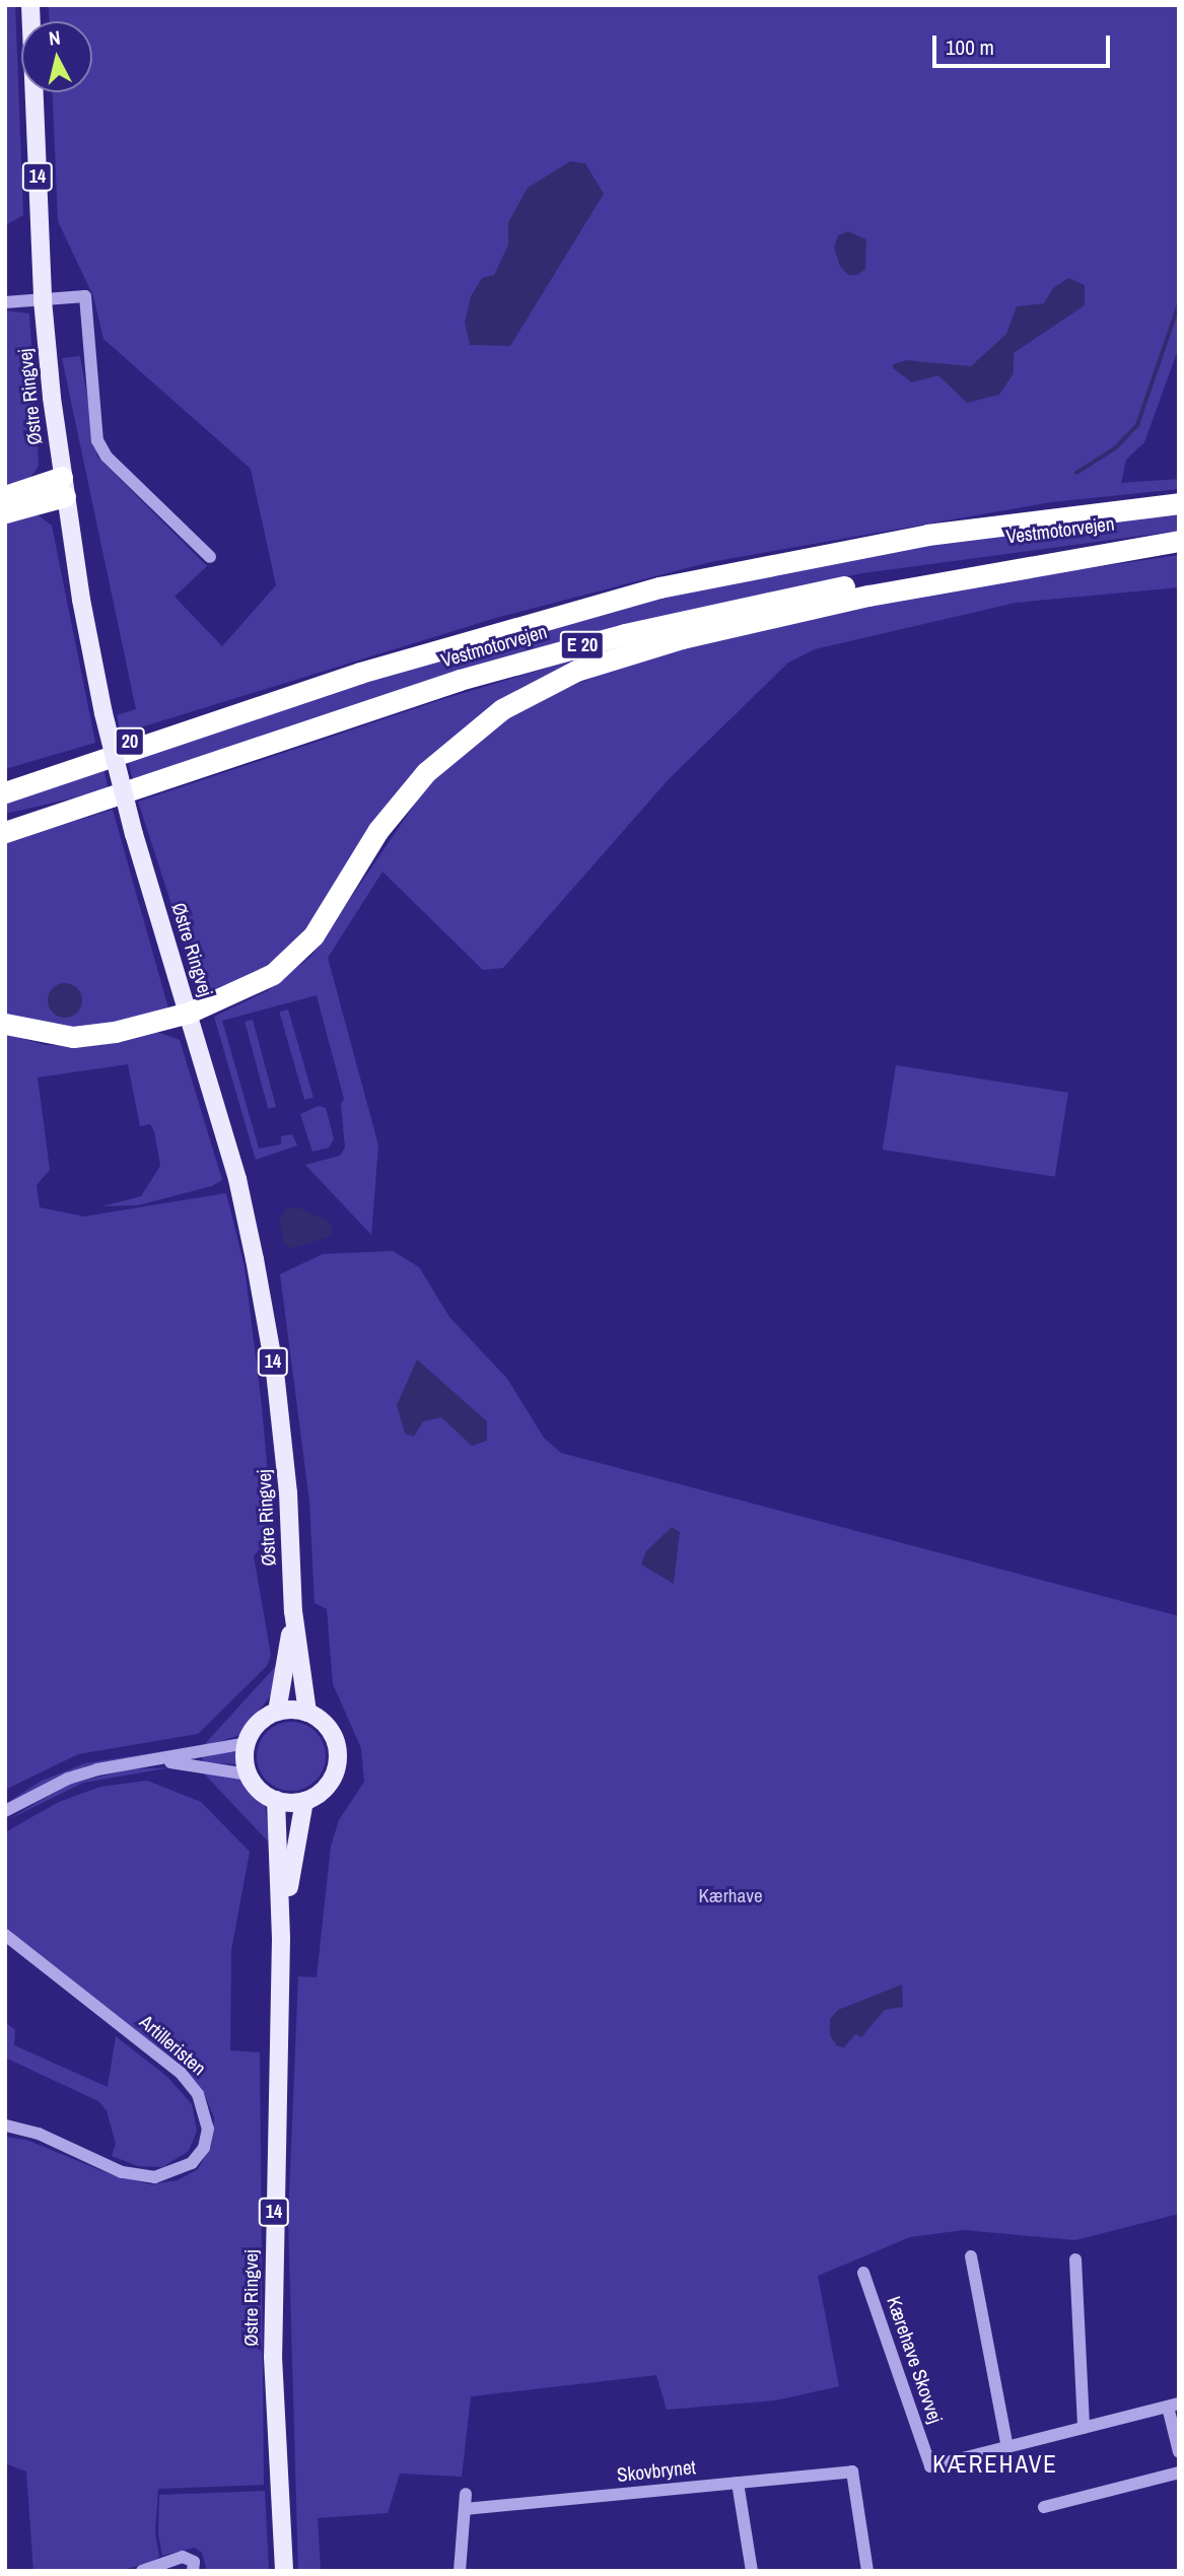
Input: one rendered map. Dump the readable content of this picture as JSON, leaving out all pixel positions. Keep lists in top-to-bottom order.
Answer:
{
  "streets": {
    "highway": ["Vestmotorvejen", "E 20", "20"],
    "main road": ["14", "Østre Ringvej"],
    "street": ["Artilleristen", "Kærehave Skovvej", "Skovbrynet"]
  },
  "crossings": [
    ["Østre Ringvej", "E 20"],
    ["Vestmotorvejen", "E 20"],
    ["Vestmotorvejen", "20"]
  ],
  "districts": ["KÆREHAVE"],
  "parks": ["Kærhave"],
  "scale_bar": "100 m",
  "north": "top"
}
